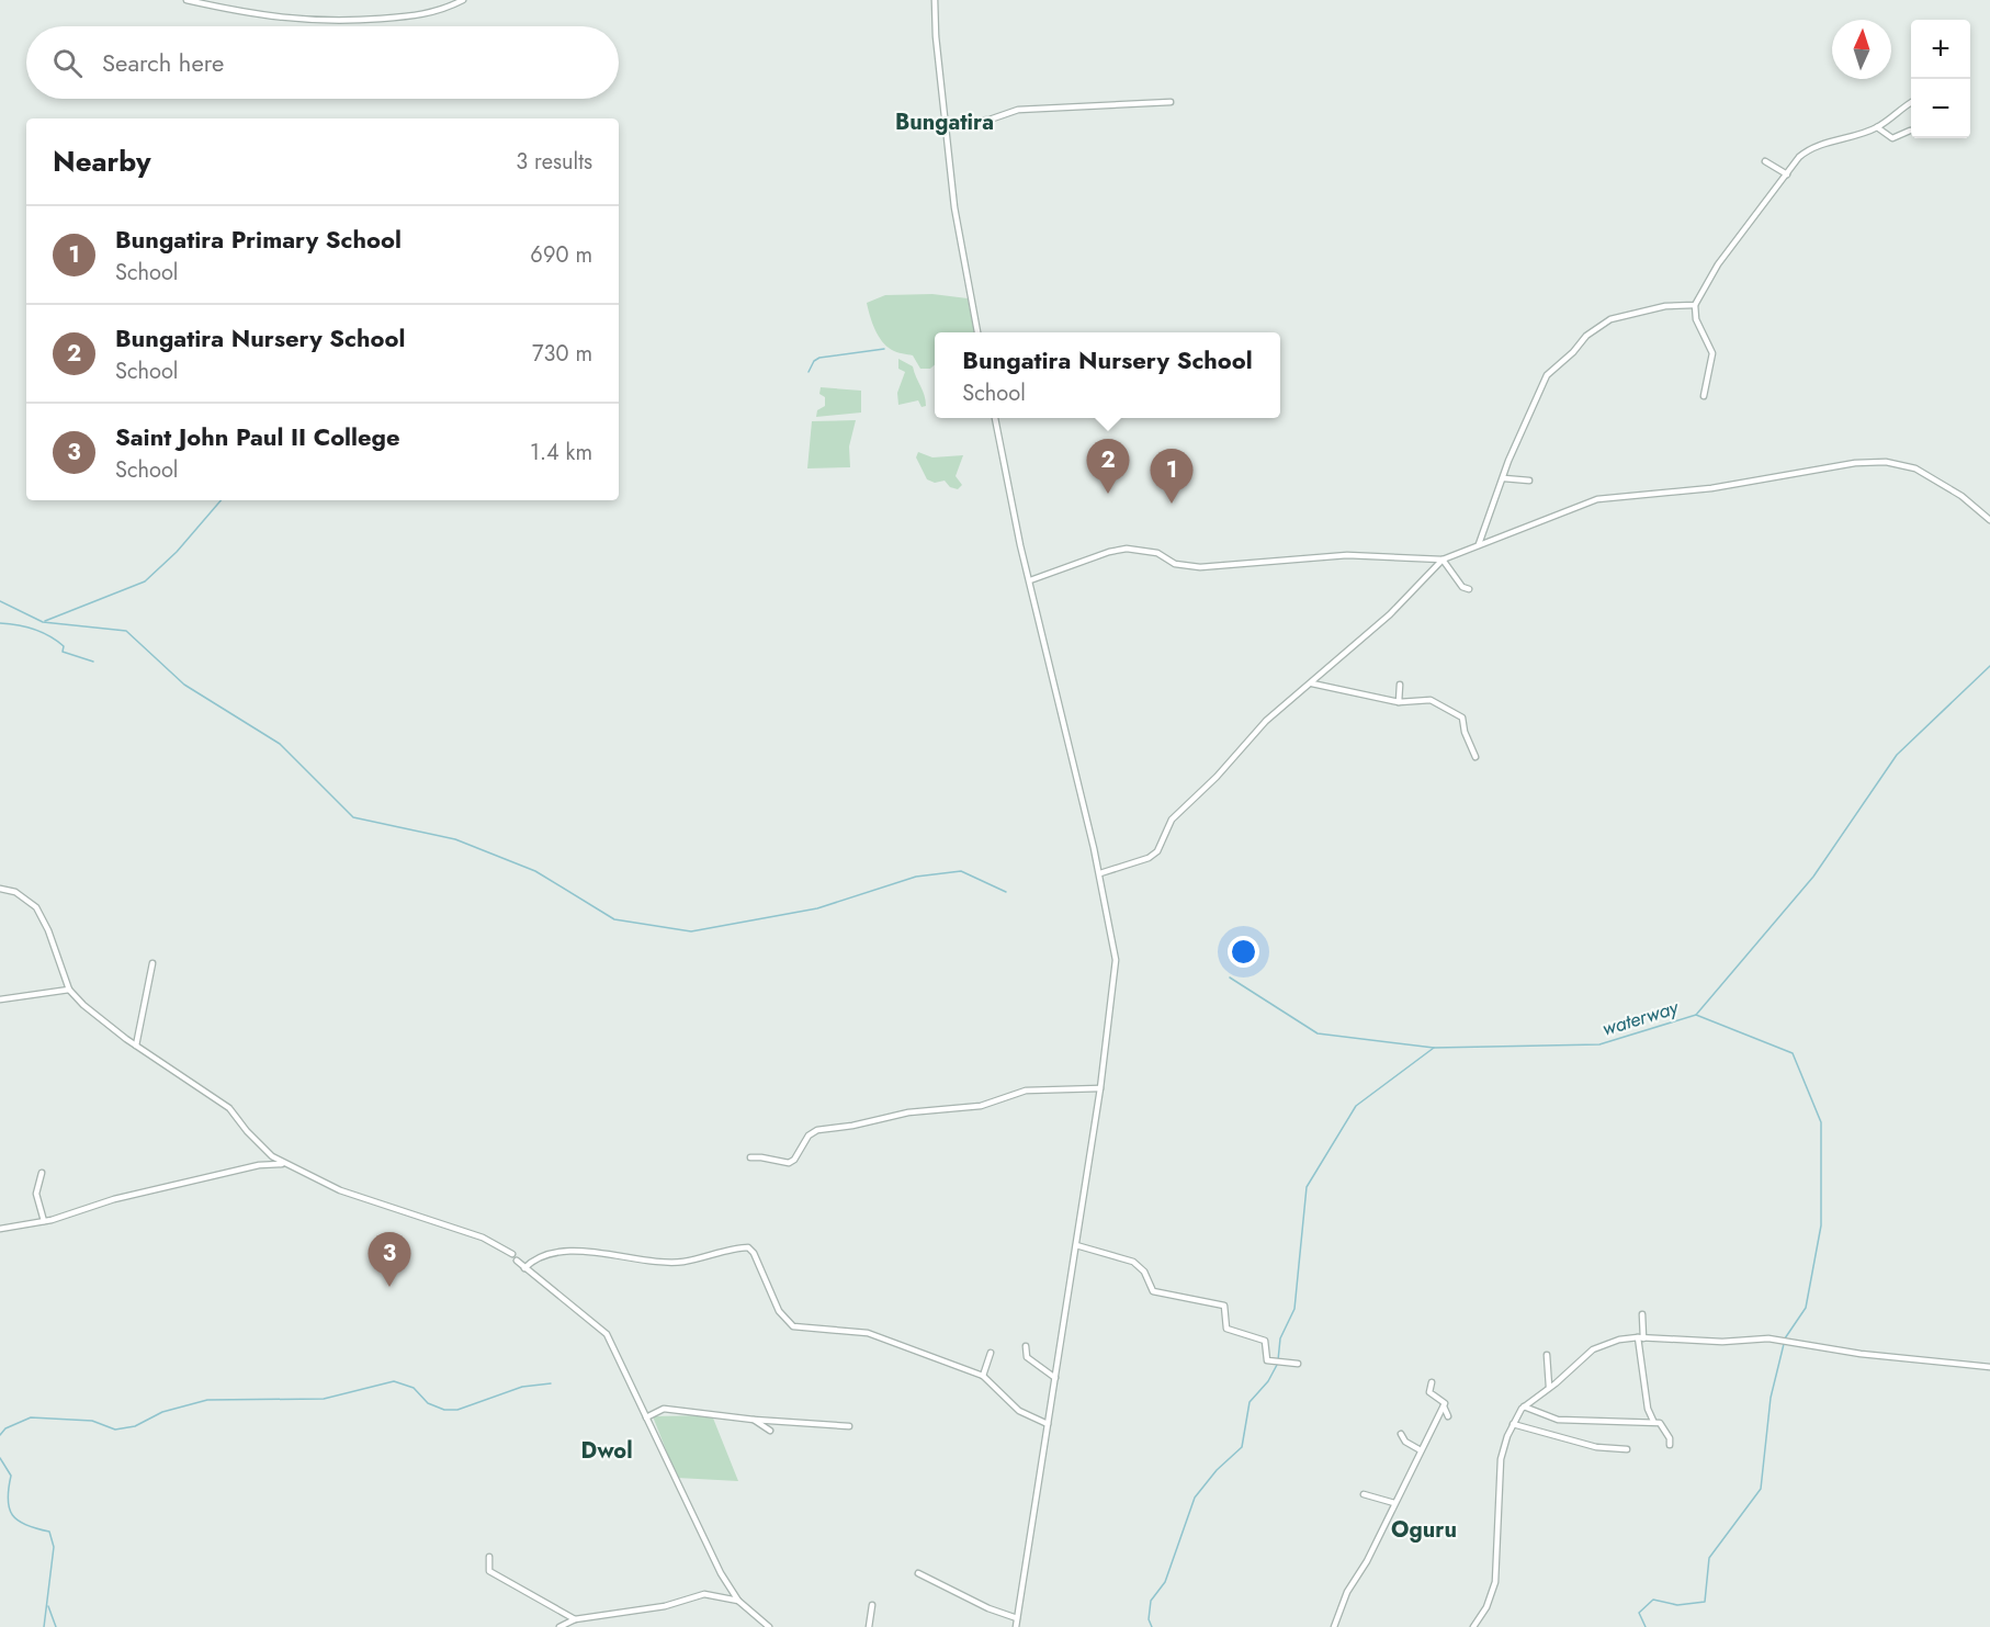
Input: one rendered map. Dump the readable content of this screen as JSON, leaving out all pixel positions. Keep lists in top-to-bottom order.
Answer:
{
  "districts": ["Bungatira", "Dwol", "Oguru"],
  "water": ["waterway"],
  "north": "top",
  "page": {
    "map_buttons": ["+", "−"],
    "search": "Search here",
    "heading": ["Nearby", "3 results"],
    "list": [
      {
        "mark": "1",
        "name": "Bungatira Primary School",
        "note": "School",
        "value": "690 m"
      },
      {
        "mark": "2",
        "name": "Bungatira Nursery School",
        "note": "School",
        "value": "730 m"
      },
      {
        "mark": "3",
        "name": "Saint John Paul II College",
        "note": "School",
        "value": "1.4 km"
      }
    ],
    "popup": ["Bungatira Nursery School", "School"],
    "pins": ["2", "1", "3"]
  }
}
